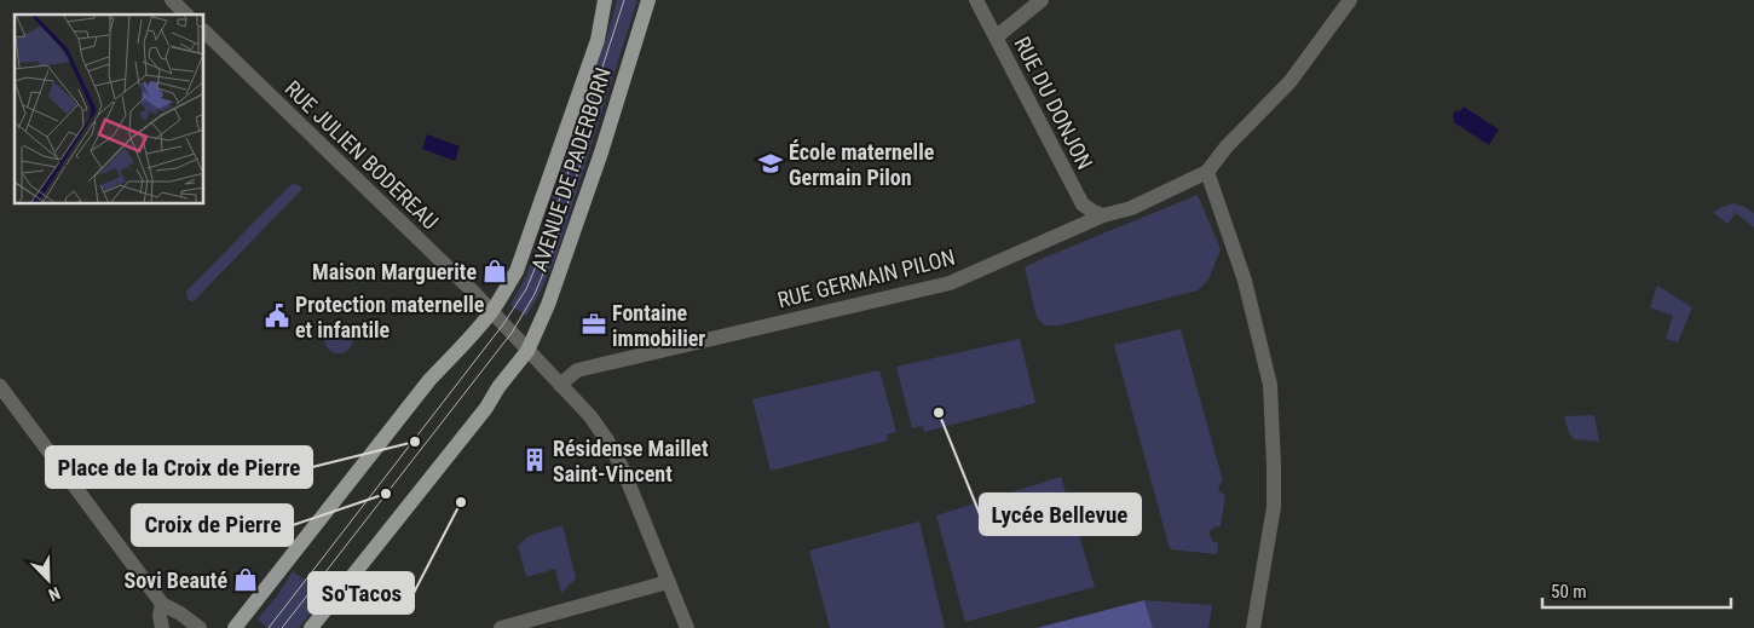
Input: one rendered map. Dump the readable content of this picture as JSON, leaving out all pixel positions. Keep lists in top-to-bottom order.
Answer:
{
  "streets": {
    "main road": ["AVENUE DE PADERBORN"],
    "street": ["RUE DU DONJON", "RUE JULIEN BODEREAU", "RUE GERMAIN PILON"]
  },
  "crossings": [
    ["RUE DU DONJON", "RUE GERMAIN PILON"],
    ["RUE JULIEN BODEREAU", "AVENUE DE PADERBORN"],
    ["RUE JULIEN BODEREAU", "RUE GERMAIN PILON"]
  ],
  "places": {
    "school or university": ["École maternelle Germain Pilon"],
    "shop": ["Maison Marguerite", "Sovi Beauté"],
    "public building": ["Protection maternelle et infantile"],
    "office": ["Fontaine immobilier"],
    "other": [
      "Lycée Bellevue",
      "Place de la Croix de Pierre",
      "Croix de Pierre",
      "So'Tacos"
    ],
    "building": ["Résidense Maillet Saint-Vincent"]
  },
  "scale_bar": "50 m",
  "north": "bottom right"
}
